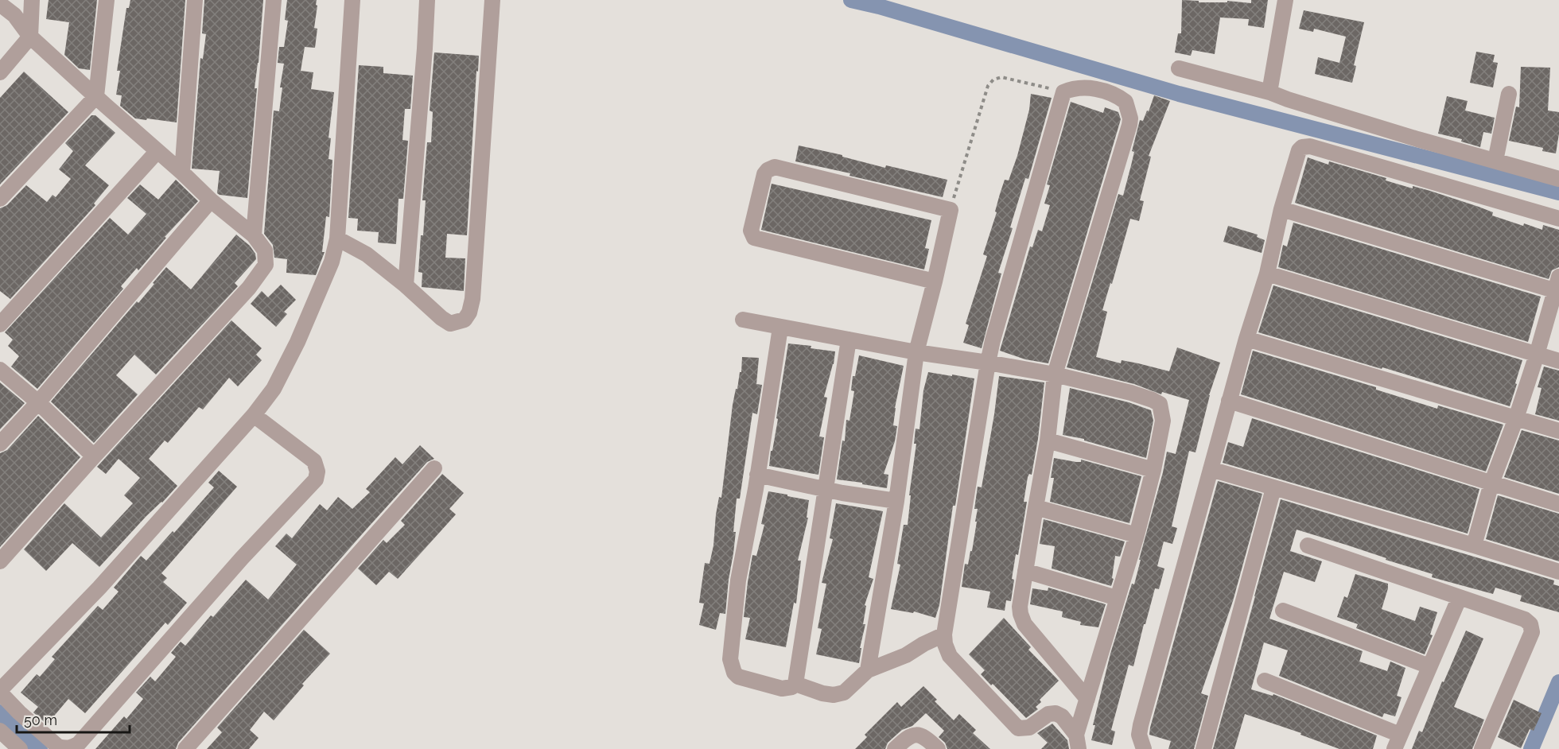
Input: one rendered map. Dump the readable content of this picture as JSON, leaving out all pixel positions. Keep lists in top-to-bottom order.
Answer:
{
  "scale_bar": "50 m"
}
